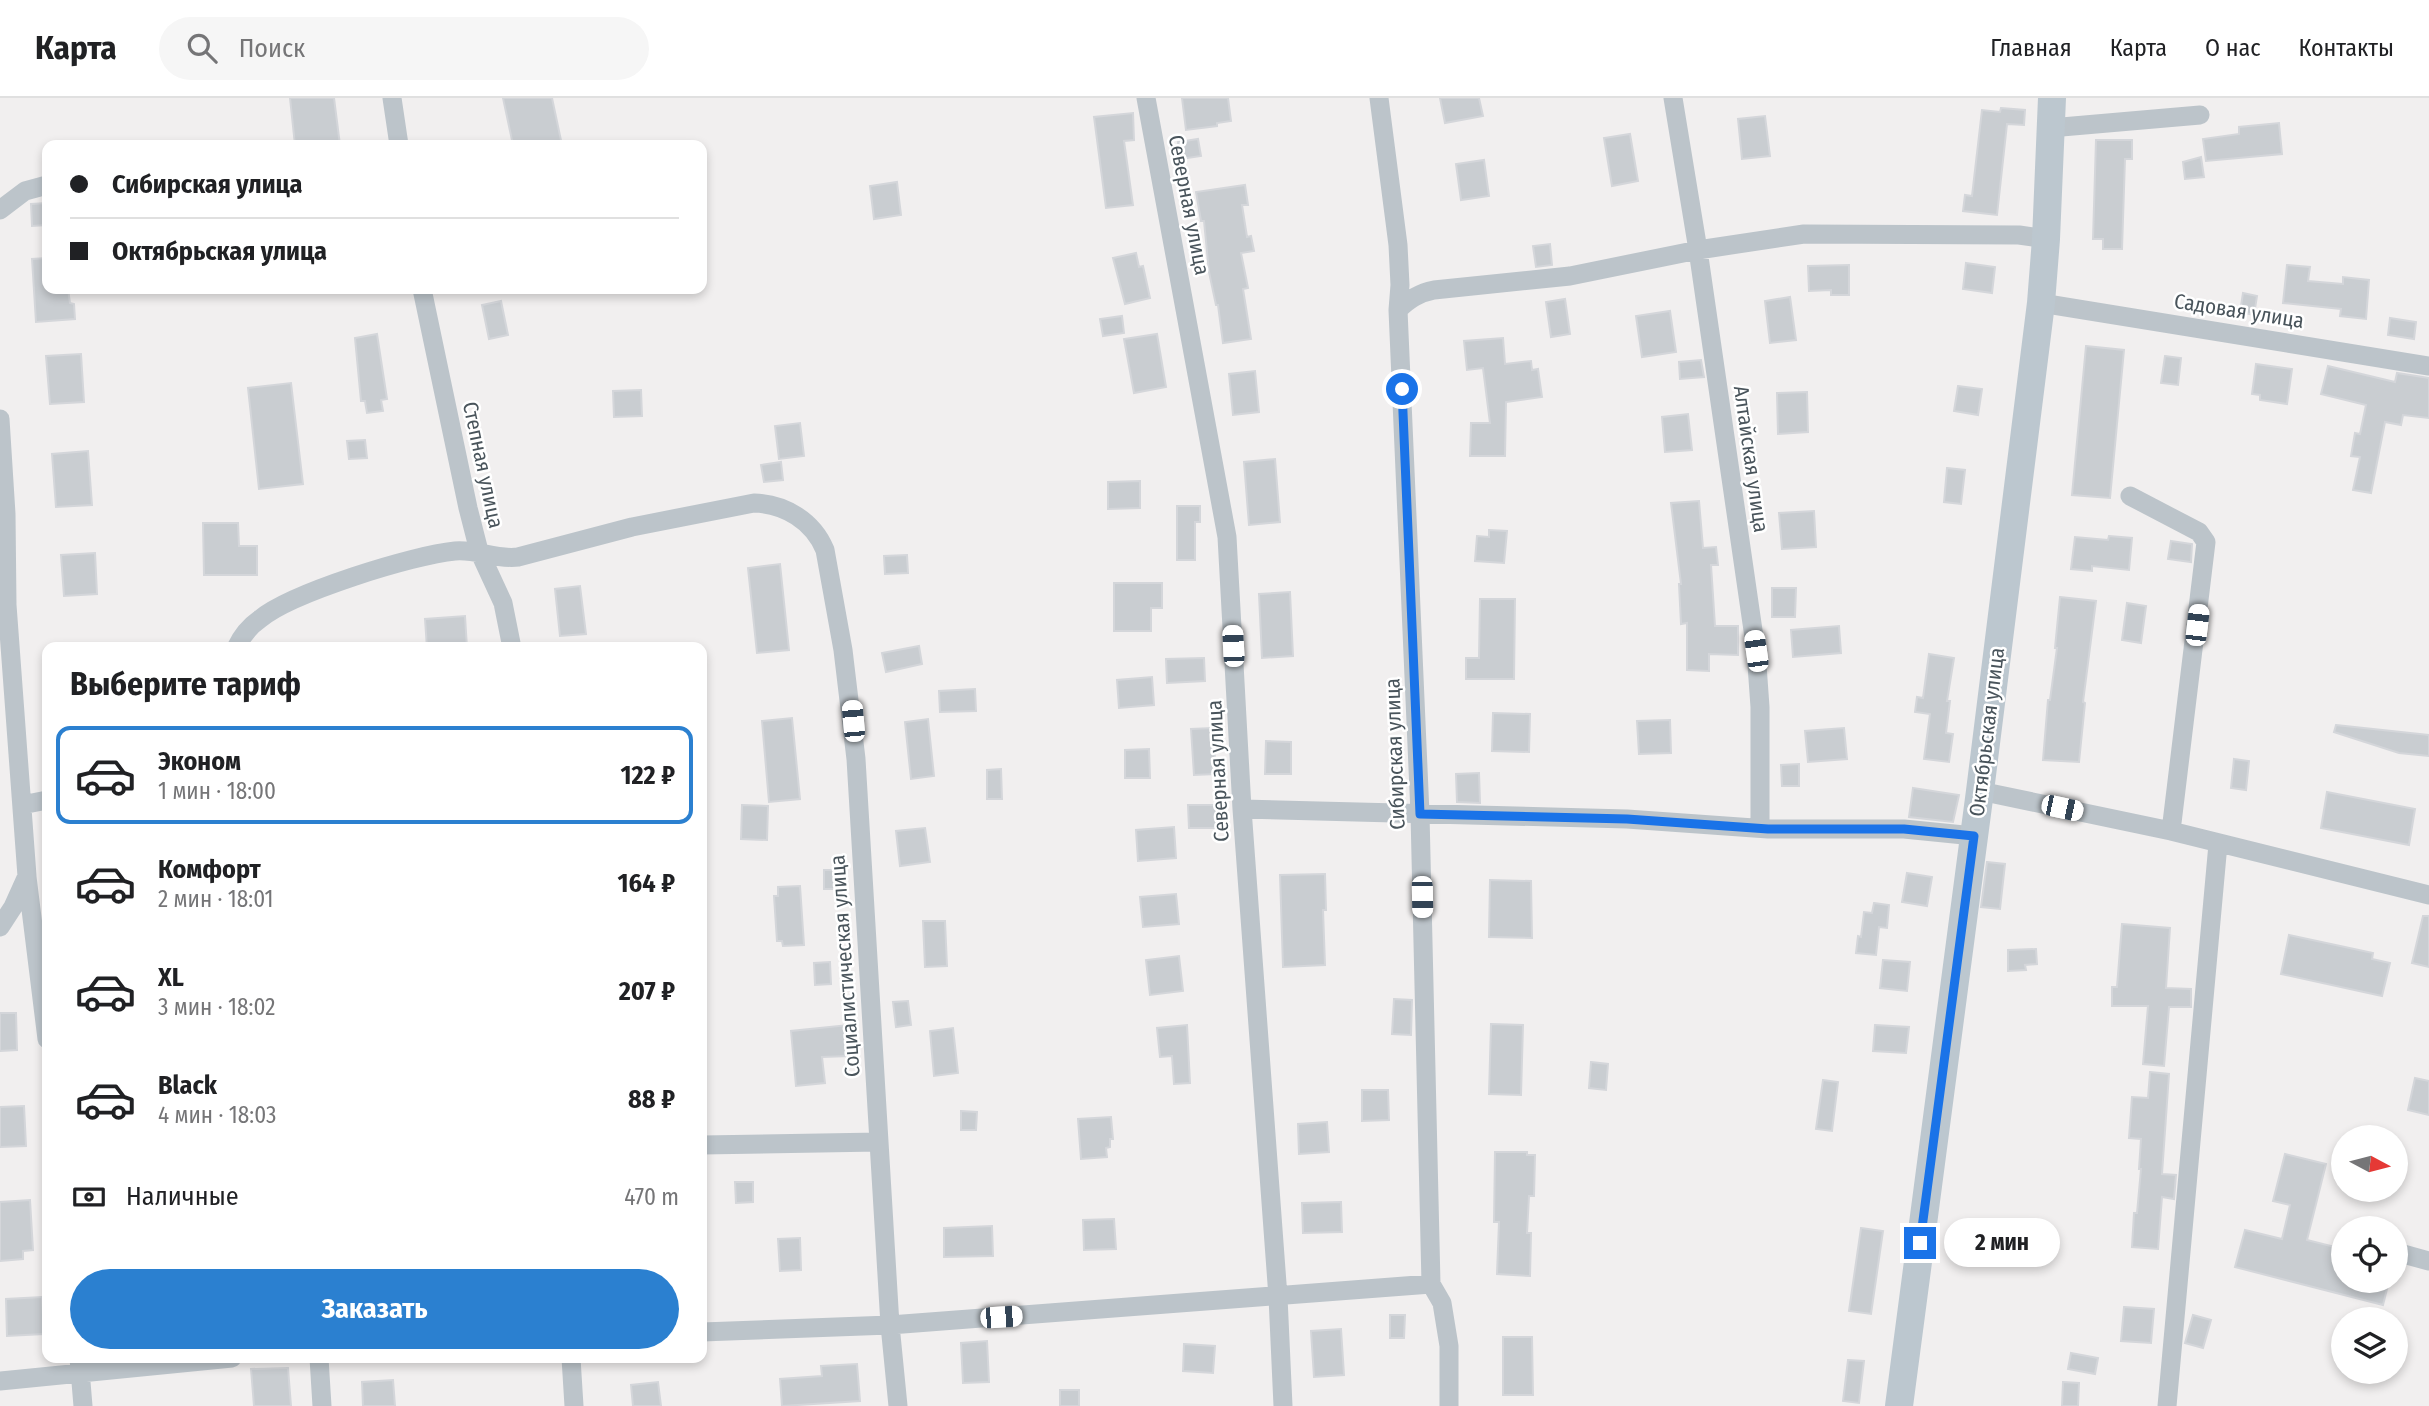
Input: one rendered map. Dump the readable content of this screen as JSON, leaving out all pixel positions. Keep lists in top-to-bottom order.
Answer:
{
  "streets": {
    "street": [
      "Северная улица",
      "Садовая улица",
      "Алтайская улица",
      "Степная улица",
      "Октябрьская улица",
      "Сибирская улица",
      "Социалистическая улица"
    ]
  },
  "crossings": [
    ["Садовая улица", "Октябрьская улица"],
    ["Степная улица", "Социалистическая улица"]
  ],
  "north": "right",
  "page": {
    "header": "Карта",
    "search": "Поиск",
    "nav": [
      "Главная",
      "Карта",
      "О нас",
      "Контакты"
    ],
    "banner": ["Сибирская улица", "Октябрьская улица"],
    "heading": "Выберите тариф",
    "list": [
      {
        "name": "Эконом",
        "note": "1 мин · 18:00",
        "value": "122 ₽"
      },
      {
        "name": "Комфорт",
        "note": "2 мин · 18:01",
        "value": "164 ₽"
      },
      {
        "name": "XL",
        "note": "3 мин · 18:02",
        "value": "207 ₽"
      },
      {
        "name": "Black",
        "note": "4 мин · 18:03",
        "value": "88 ₽"
      }
    ],
    "pay": ["Наличные", "470 m"],
    "bubble": "2 мин",
    "buttons": "Заказать"
  }
}
